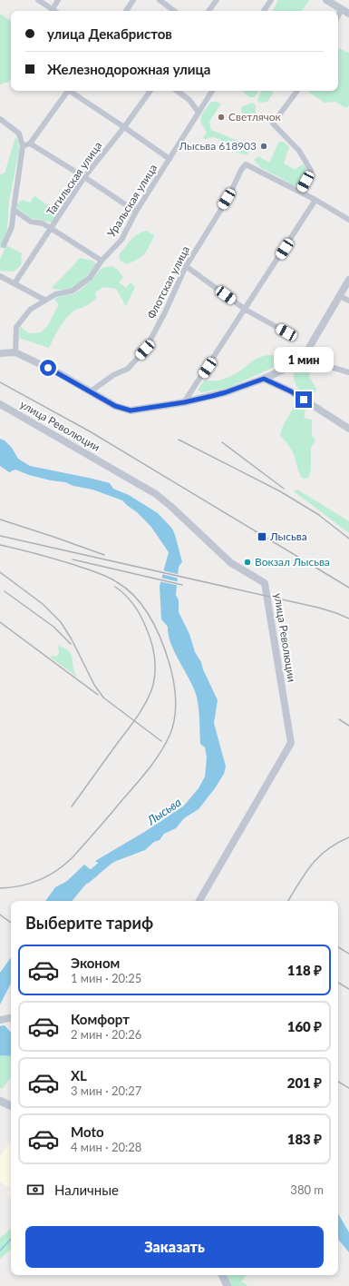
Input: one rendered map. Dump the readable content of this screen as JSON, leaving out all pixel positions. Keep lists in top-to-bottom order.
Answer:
{
  "streets": {
    "street": [
      "Тагильская улица",
      "Уральская улица",
      "Флотская улица",
      "улица Революции"
    ]
  },
  "water": ["Лысьва"],
  "places": {
    "other": ["Светлячок", "Лысьва 618903", "Вокзал Лысьва"],
    "transit": ["Лысьва"]
  },
  "page": {
    "banner": ["улица Декабристов", "Железнодорожная улица"],
    "bubble": "1 мин",
    "heading": "Выберите тариф",
    "list": [
      {
        "name": "Эконом",
        "note": "1 мин · 20:25",
        "value": "118 ₽"
      },
      {
        "name": "Комфорт",
        "note": "2 мин · 20:26",
        "value": "160 ₽"
      },
      {
        "name": "XL",
        "note": "3 мин · 20:27",
        "value": "201 ₽"
      },
      {
        "name": "Moto",
        "note": "4 мин · 20:28",
        "value": "183 ₽"
      }
    ],
    "pay": ["Наличные", "380 m"],
    "buttons": "Заказать"
  }
}
